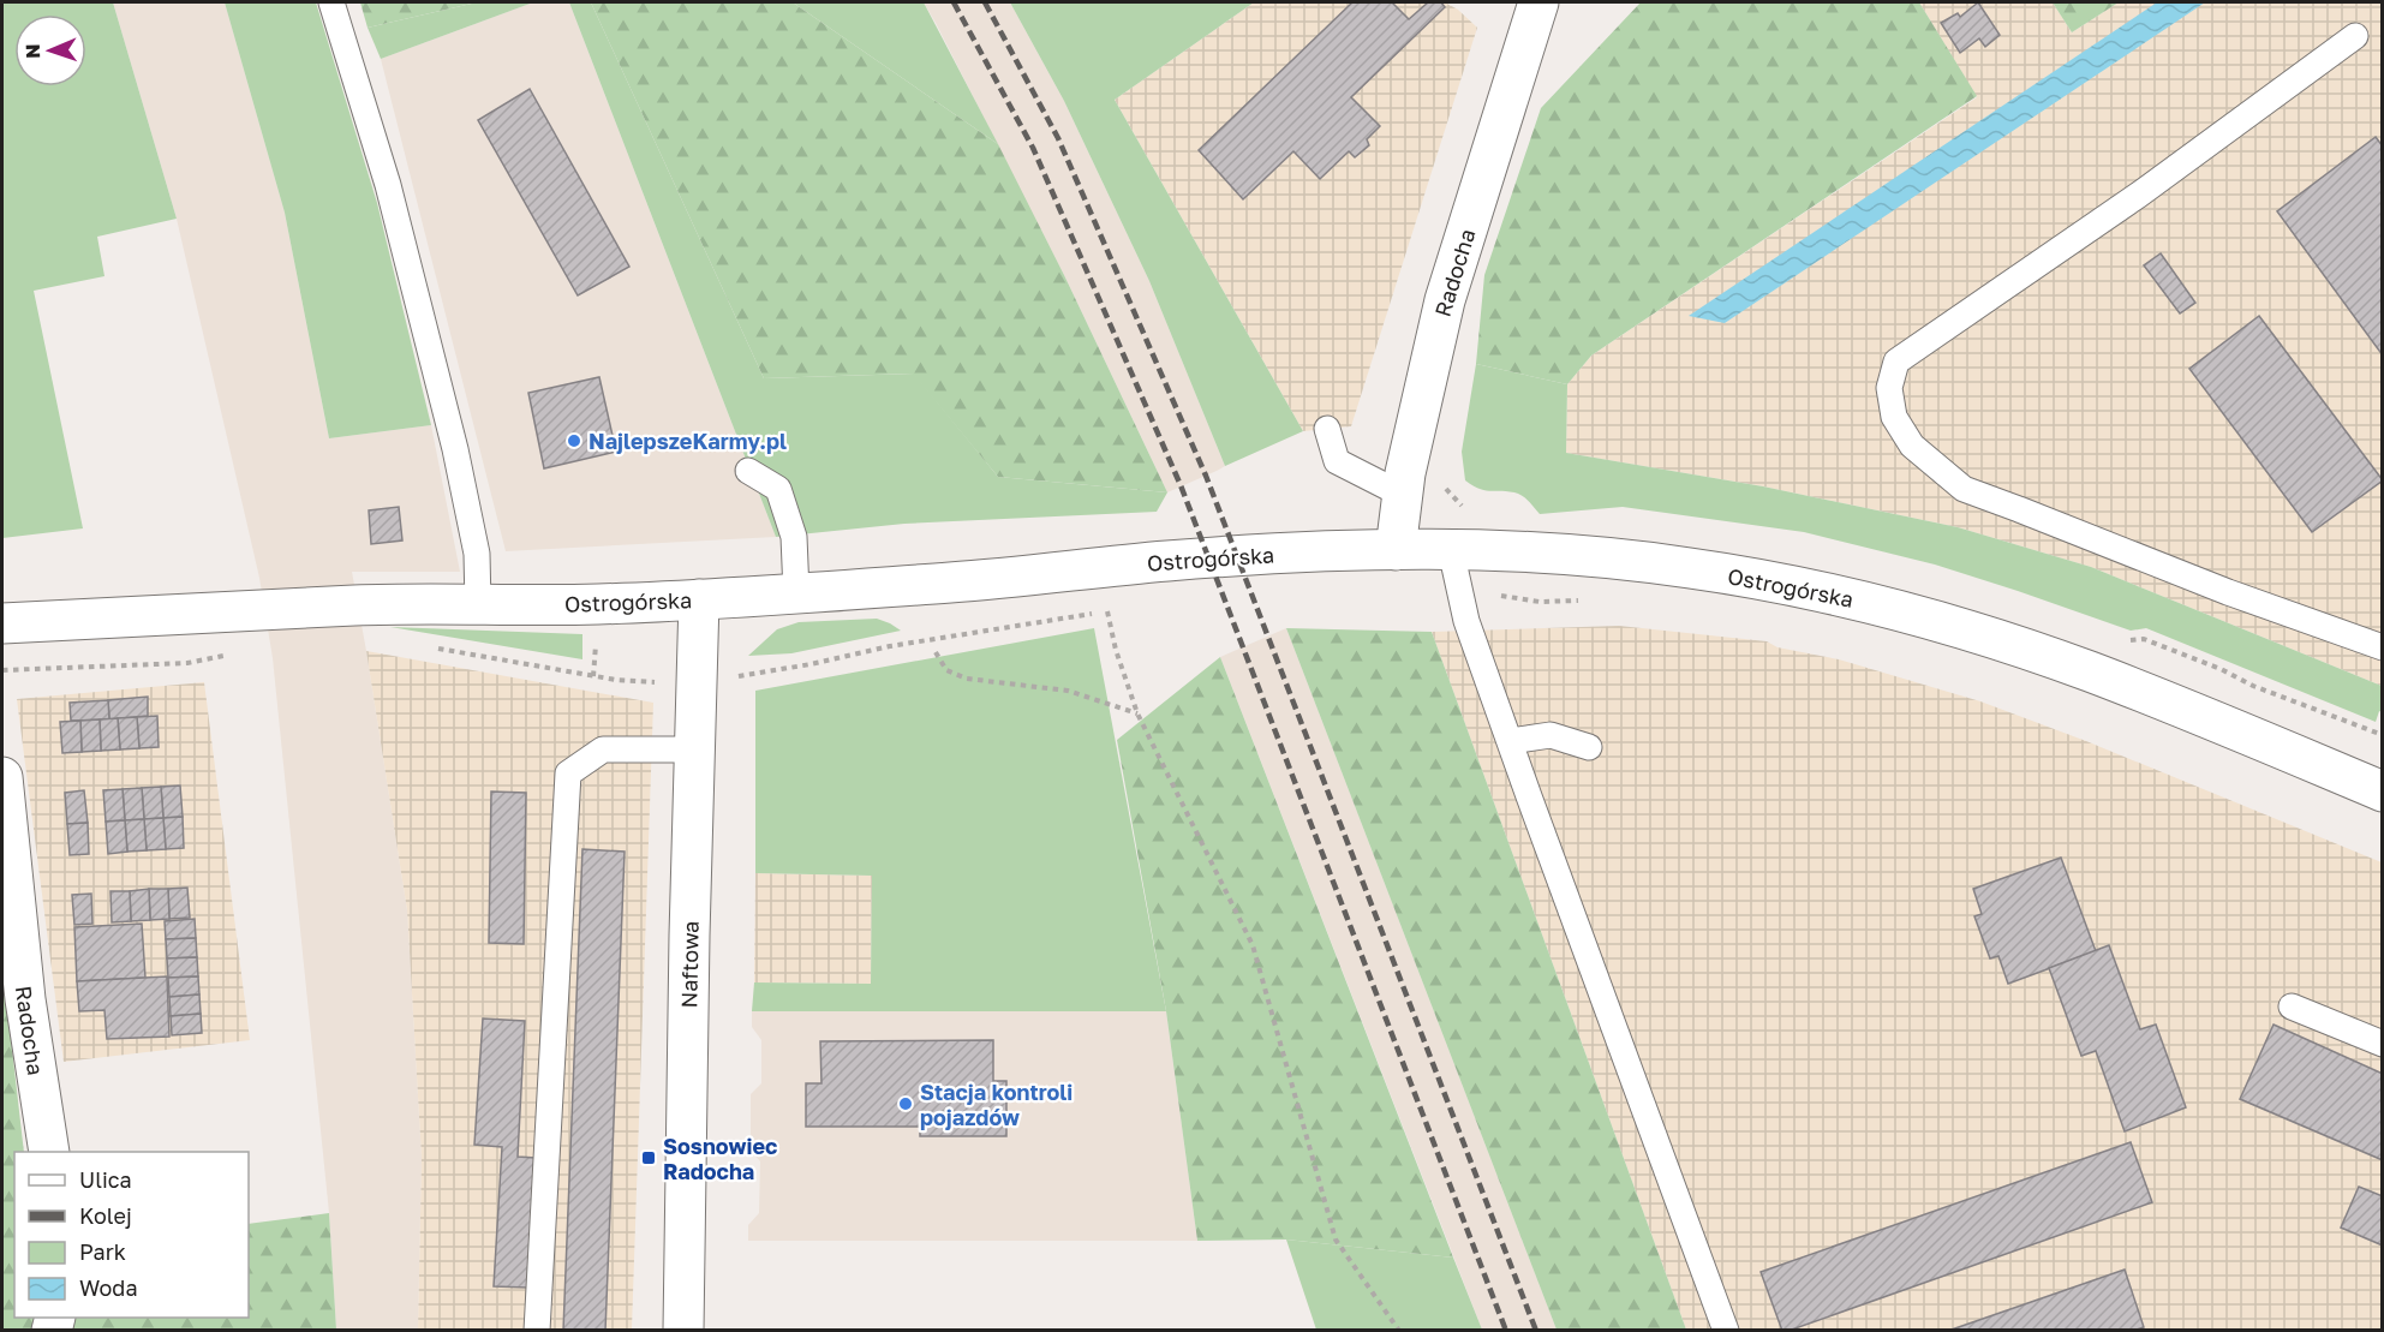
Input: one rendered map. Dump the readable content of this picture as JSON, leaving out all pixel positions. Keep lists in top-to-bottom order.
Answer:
{
  "streets": {
    "street": ["Radocha", "Ostrogórska", "Naftowa"]
  },
  "crossings": [
    ["Radocha", "Ostrogórska"],
    ["Ostrogórska", "Naftowa"]
  ],
  "places": {
    "other": ["NajlepszeKarmy.pl", "Stacja kontroli pojazdów"],
    "transit": ["Sosnowiec Radocha"]
  },
  "legend": [
    "Ulica",
    "Kolej",
    "Park",
    "Woda"
  ],
  "north": "left"
}
